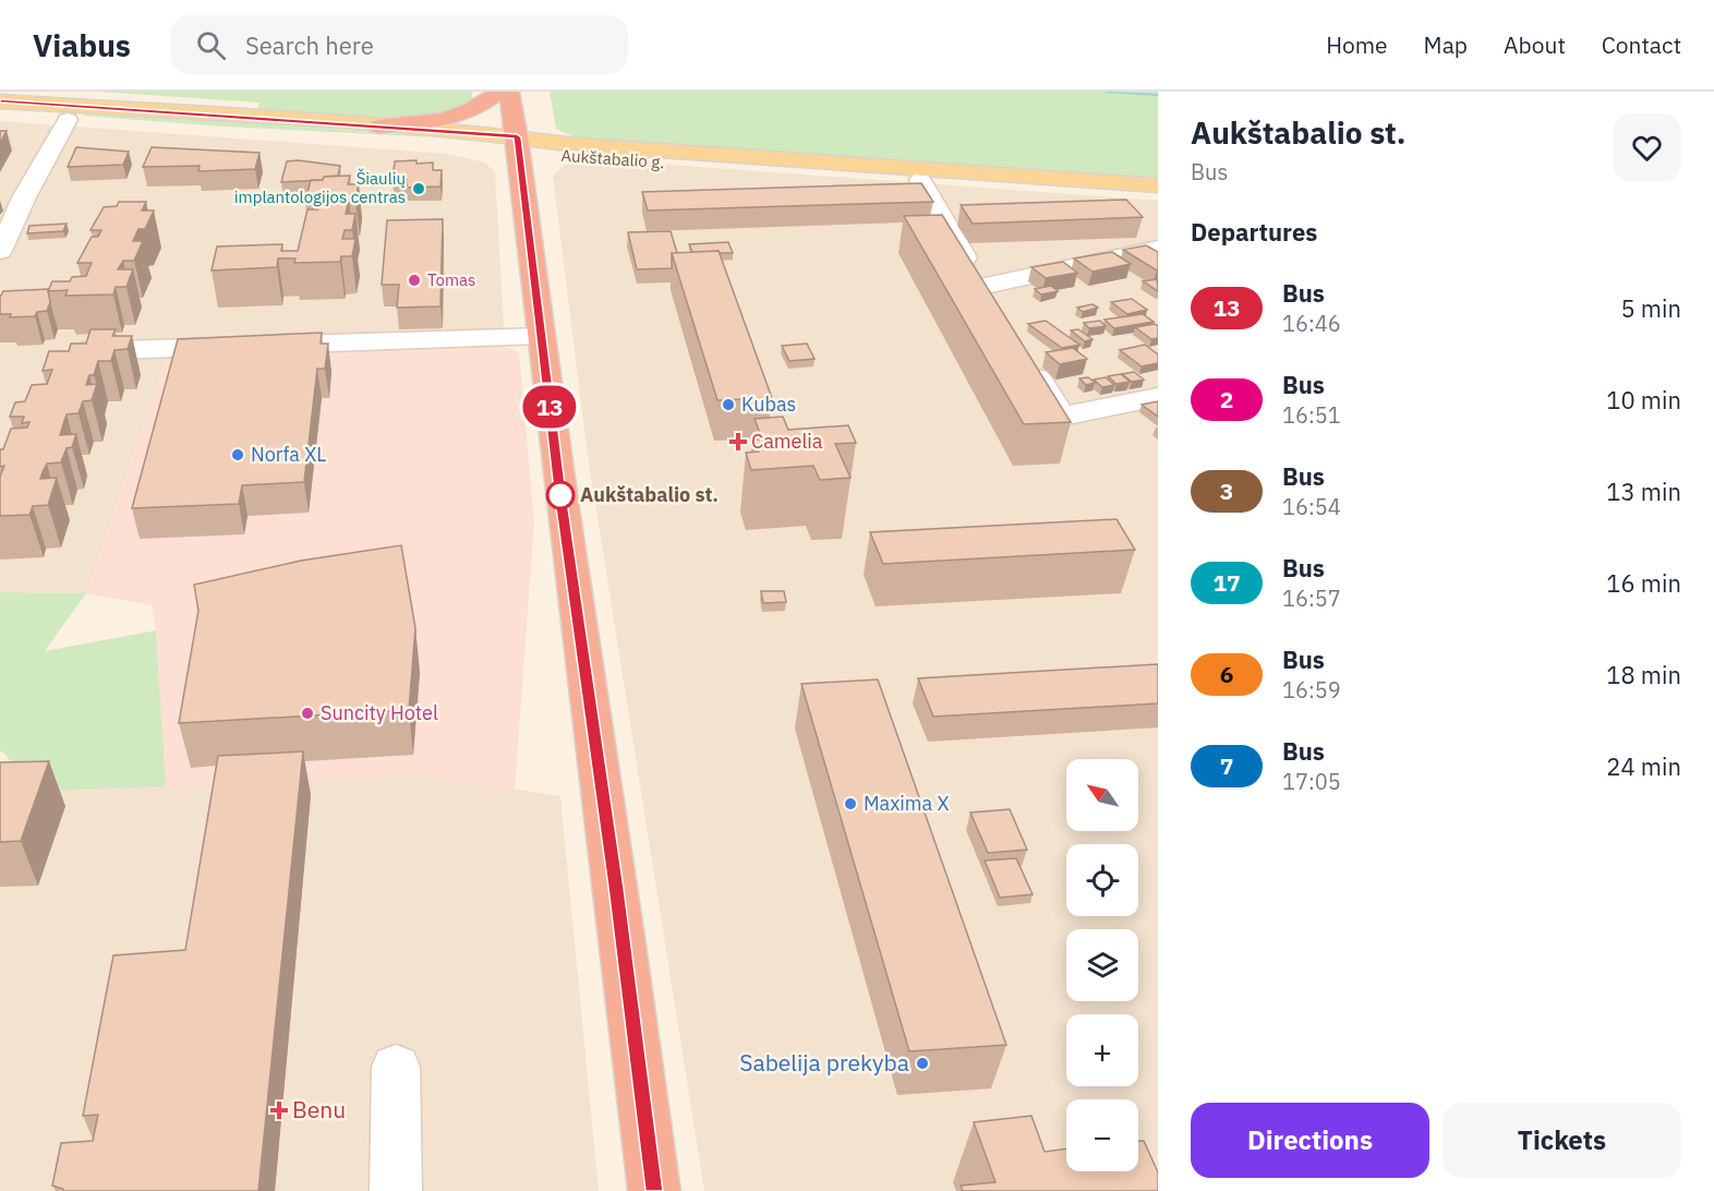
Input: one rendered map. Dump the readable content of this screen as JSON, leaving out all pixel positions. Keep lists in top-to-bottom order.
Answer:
{
  "streets": {
    "main road": ["Aukštabalio g."]
  },
  "places": {
    "other": [
      "Šiaulių implantologijos centras",
      "Tomas",
      "Kubas",
      "Norfa XL",
      "Aukštabalio st.",
      "Suncity Hotel",
      "Maxima X",
      "Sabelija prekyba"
    ],
    "health": ["Camelia", "Benu"]
  },
  "lines": ["bus line 13"],
  "north": "top left",
  "page": {
    "header": "Viabus",
    "search": "Search here",
    "nav": [
      "Home",
      "Map",
      "About",
      "Contact"
    ],
    "on_map": "13",
    "heading": [
      ["Aukštabalio st.", "Bus"],
      "Departures"
    ],
    "list": [
      {
        "mark": "13",
        "name": "Bus",
        "note": "16:46",
        "value": "5 min"
      },
      {
        "mark": "2",
        "name": "Bus",
        "note": "16:51",
        "value": "10 min"
      },
      {
        "mark": "3",
        "name": "Bus",
        "note": "16:54",
        "value": "13 min"
      },
      {
        "mark": "17",
        "name": "Bus",
        "note": "16:57",
        "value": "16 min"
      },
      {
        "mark": "6",
        "name": "Bus",
        "note": "16:59",
        "value": "18 min"
      },
      {
        "mark": "7",
        "name": "Bus",
        "note": "17:05",
        "value": "24 min"
      }
    ],
    "map_buttons": ["+", "−"],
    "buttons": ["Directions", "Tickets"]
  }
}
